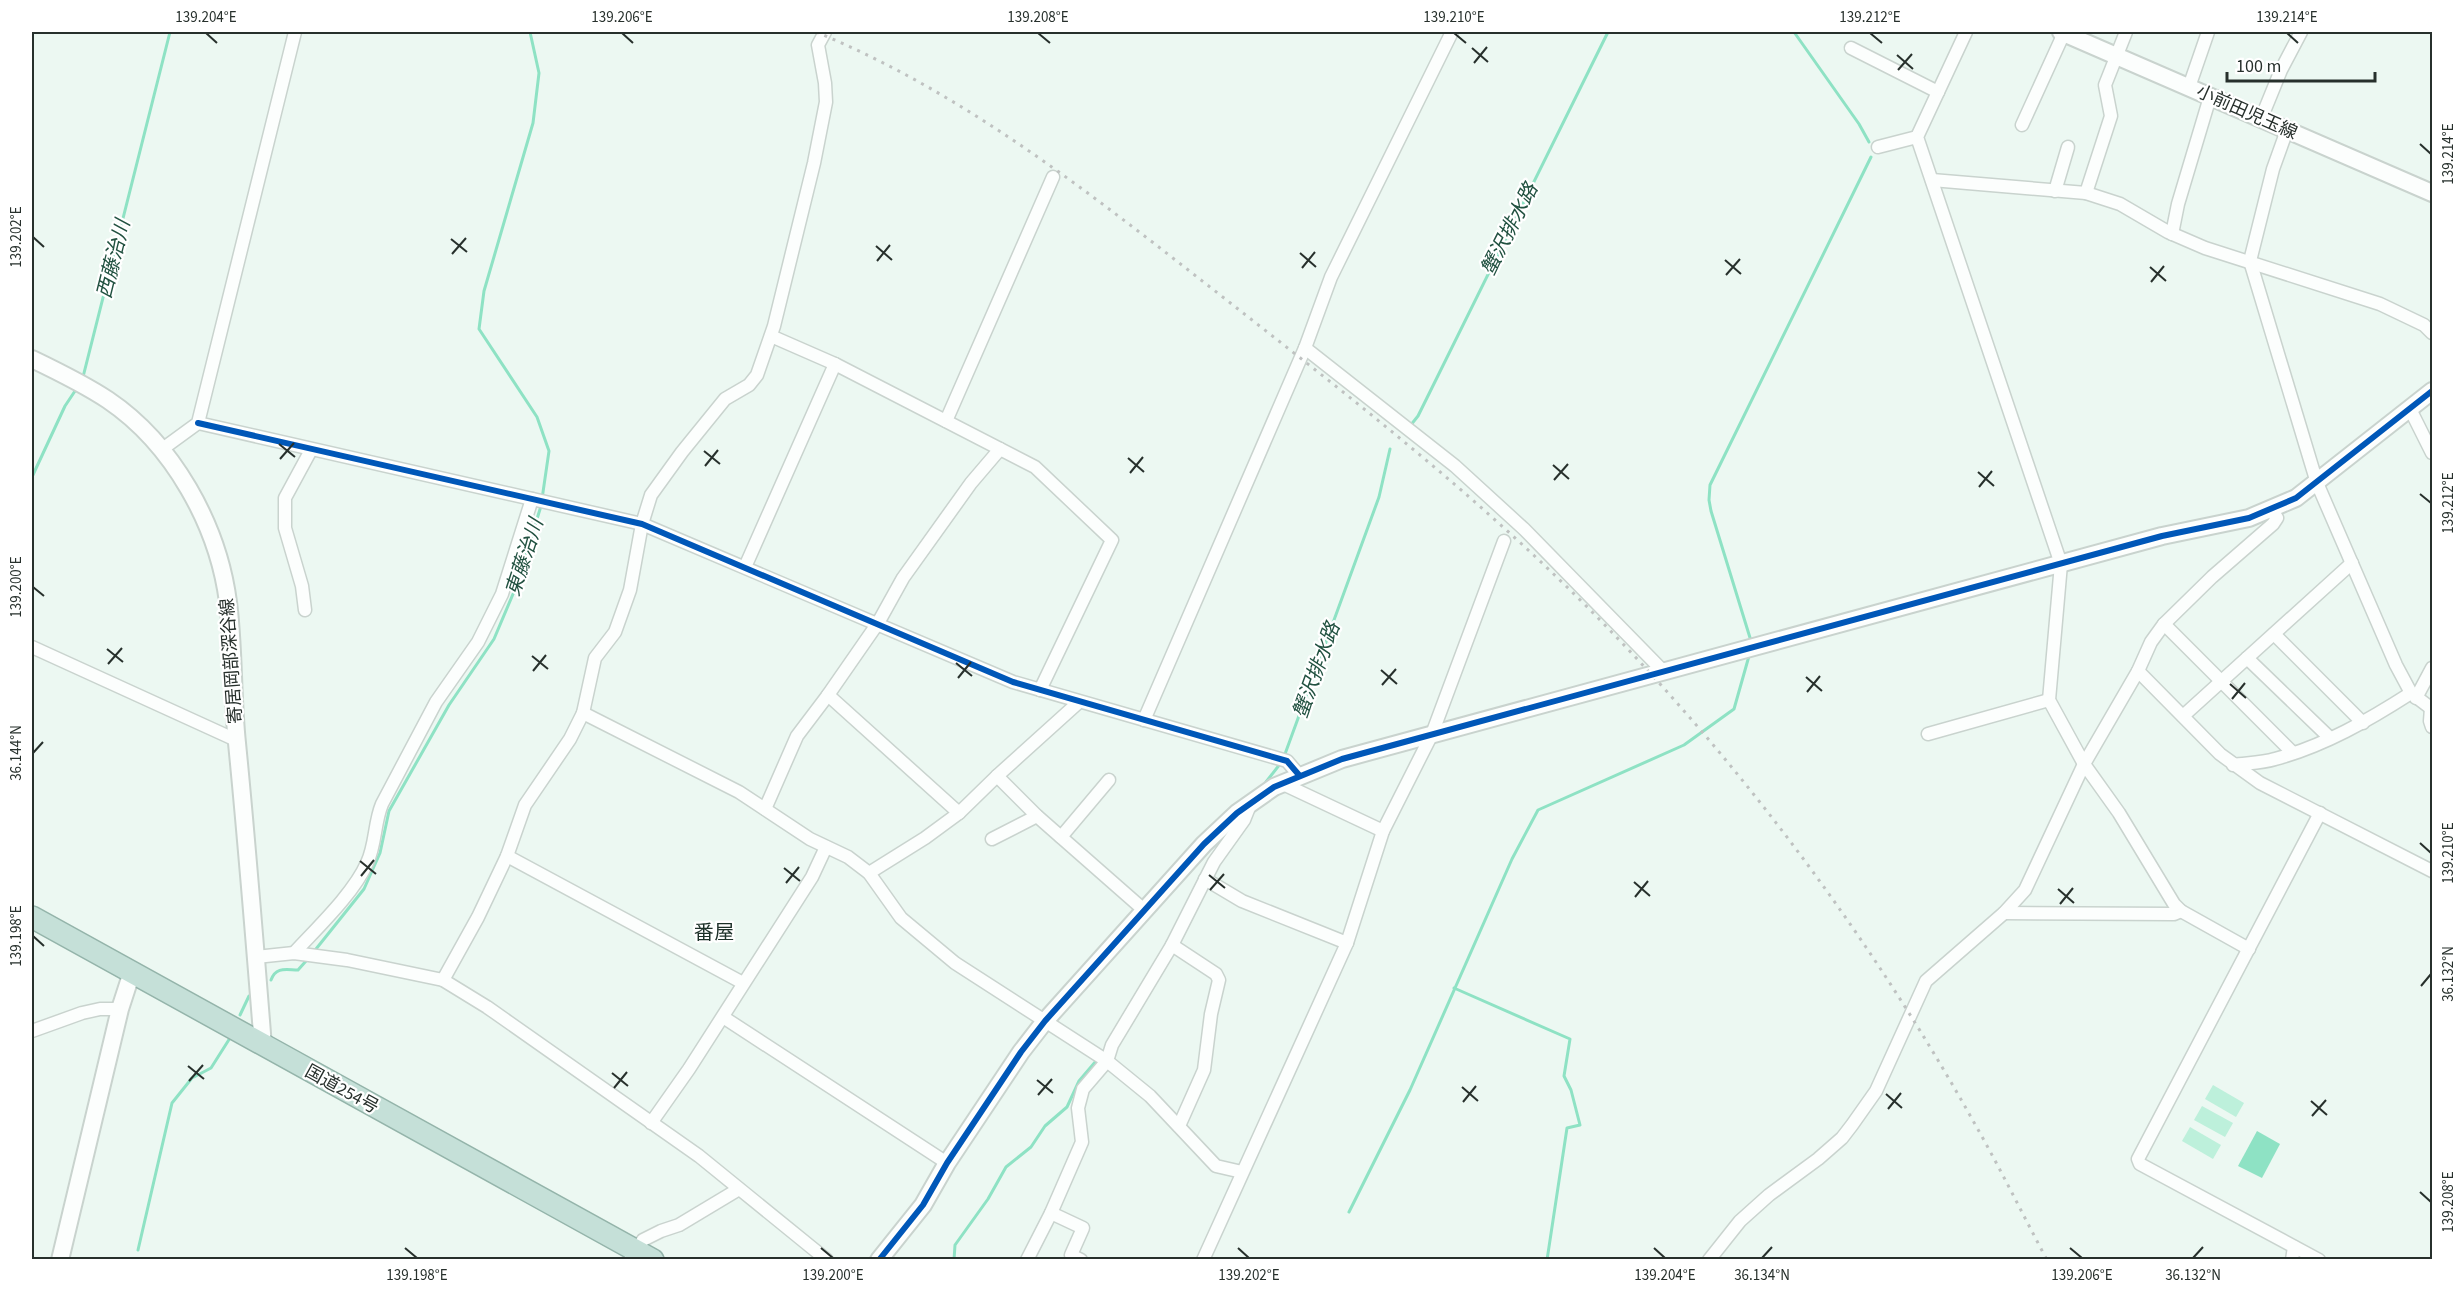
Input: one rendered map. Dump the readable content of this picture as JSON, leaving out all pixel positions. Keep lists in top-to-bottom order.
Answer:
{
  "streets": {
    "highway": ["国道254号"],
    "street": ["小前田児玉線", "寄居岡部深谷線"]
  },
  "crossings": [
    ["寄居岡部深谷線", "国道254号"]
  ],
  "districts": ["番屋"],
  "water": ["蟹沢排水路", "西藤治川", "東藤治川"],
  "scale_bar": "100 m",
  "coordinates": [
    "139.204°E",
    "139.206°E",
    "139.208°E",
    "139.210°E",
    "139.212°E",
    "139.214°E",
    "139.202°E",
    "139.200°E",
    "36.144°N",
    "139.198°E",
    "36.132°N",
    "36.134°N"
  ]
}
